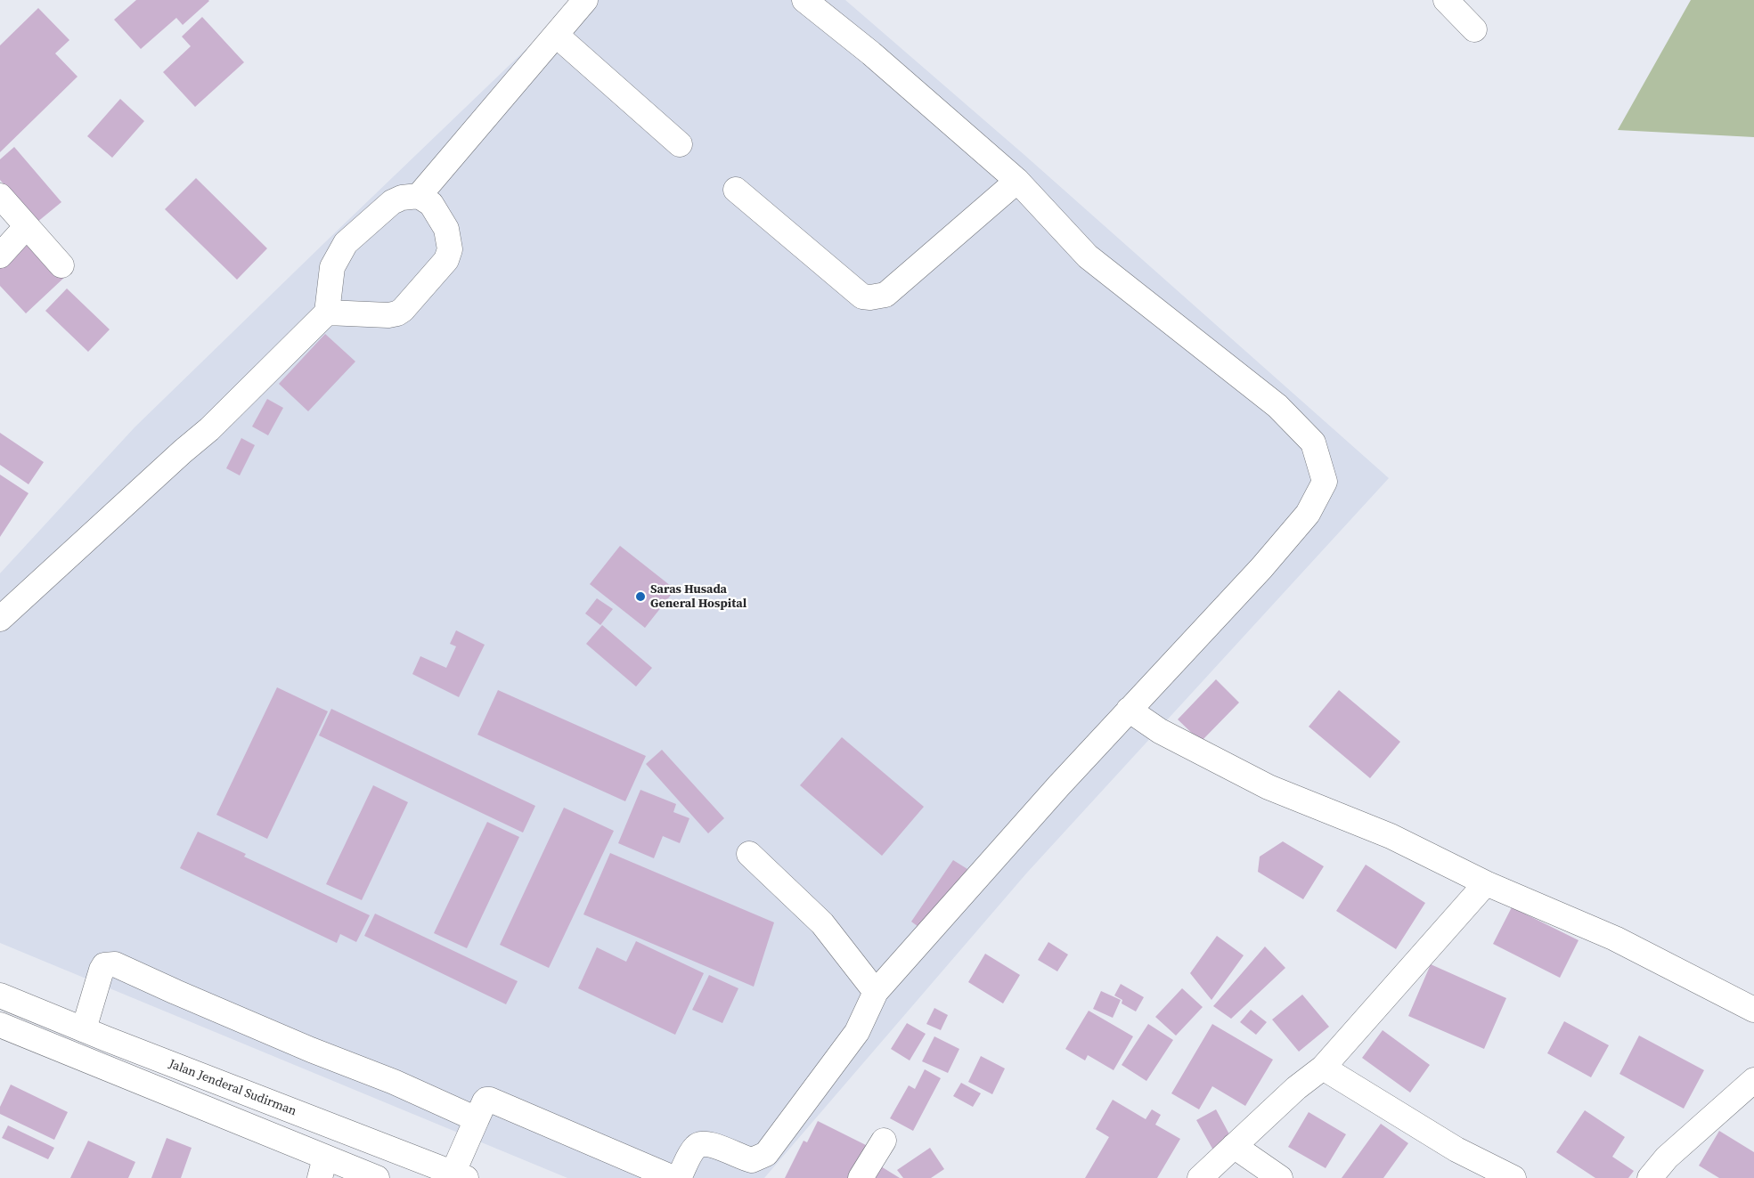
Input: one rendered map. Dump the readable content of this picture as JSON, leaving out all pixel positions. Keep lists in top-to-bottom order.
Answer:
{
  "streets": {
    "street": ["Jalan Jenderal Sudirman"]
  },
  "places": ["Saras Husada General Hospital"]
}
